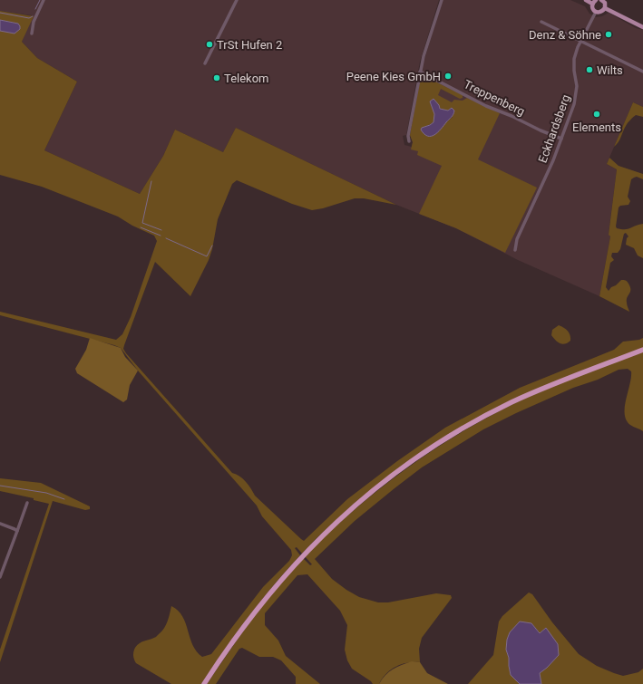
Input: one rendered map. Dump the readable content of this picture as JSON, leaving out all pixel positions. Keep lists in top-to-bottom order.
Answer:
{
  "streets": {
    "street": ["Treppenberg", "Eckhardsberg"]
  },
  "crossings": [
    ["Treppenberg", "Eckhardsberg"]
  ],
  "places": [
    "Denz & Söhne",
    "TrSt Hufen 2",
    "Wilts",
    "Peene Kies GmbH",
    "Telekom",
    "Elements"
  ]
}
